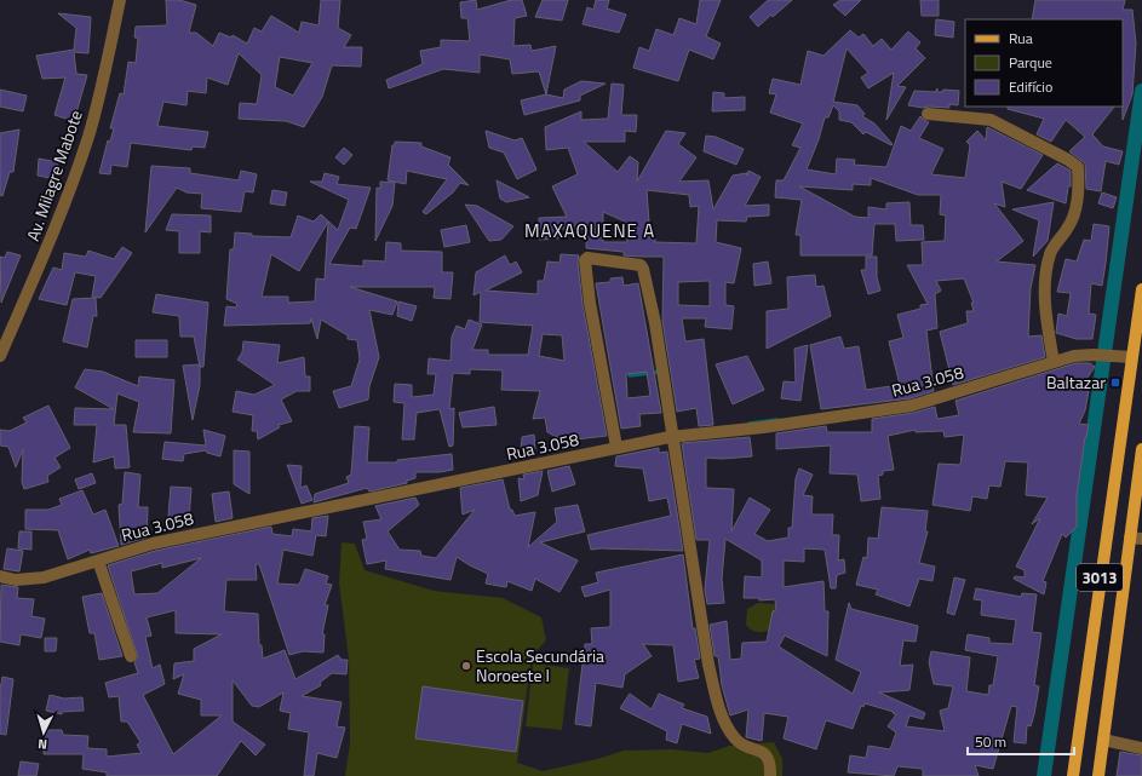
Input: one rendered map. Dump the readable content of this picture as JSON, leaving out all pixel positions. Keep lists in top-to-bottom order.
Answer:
{
  "streets": {
    "main road": ["3013"],
    "street": ["Av. Milagre Mabote", "Rua 3.058"]
  },
  "crossings": [
    ["Rua 3.058", "3013"]
  ],
  "districts": ["MAXAQUENE A"],
  "places": {
    "transit": ["Baltazar"],
    "other": ["Escola Secundária Noroeste I"]
  },
  "legend": ["Rua", "Parque", "Edifício"],
  "scale_bar": "50 m",
  "north": "bottom"
}
